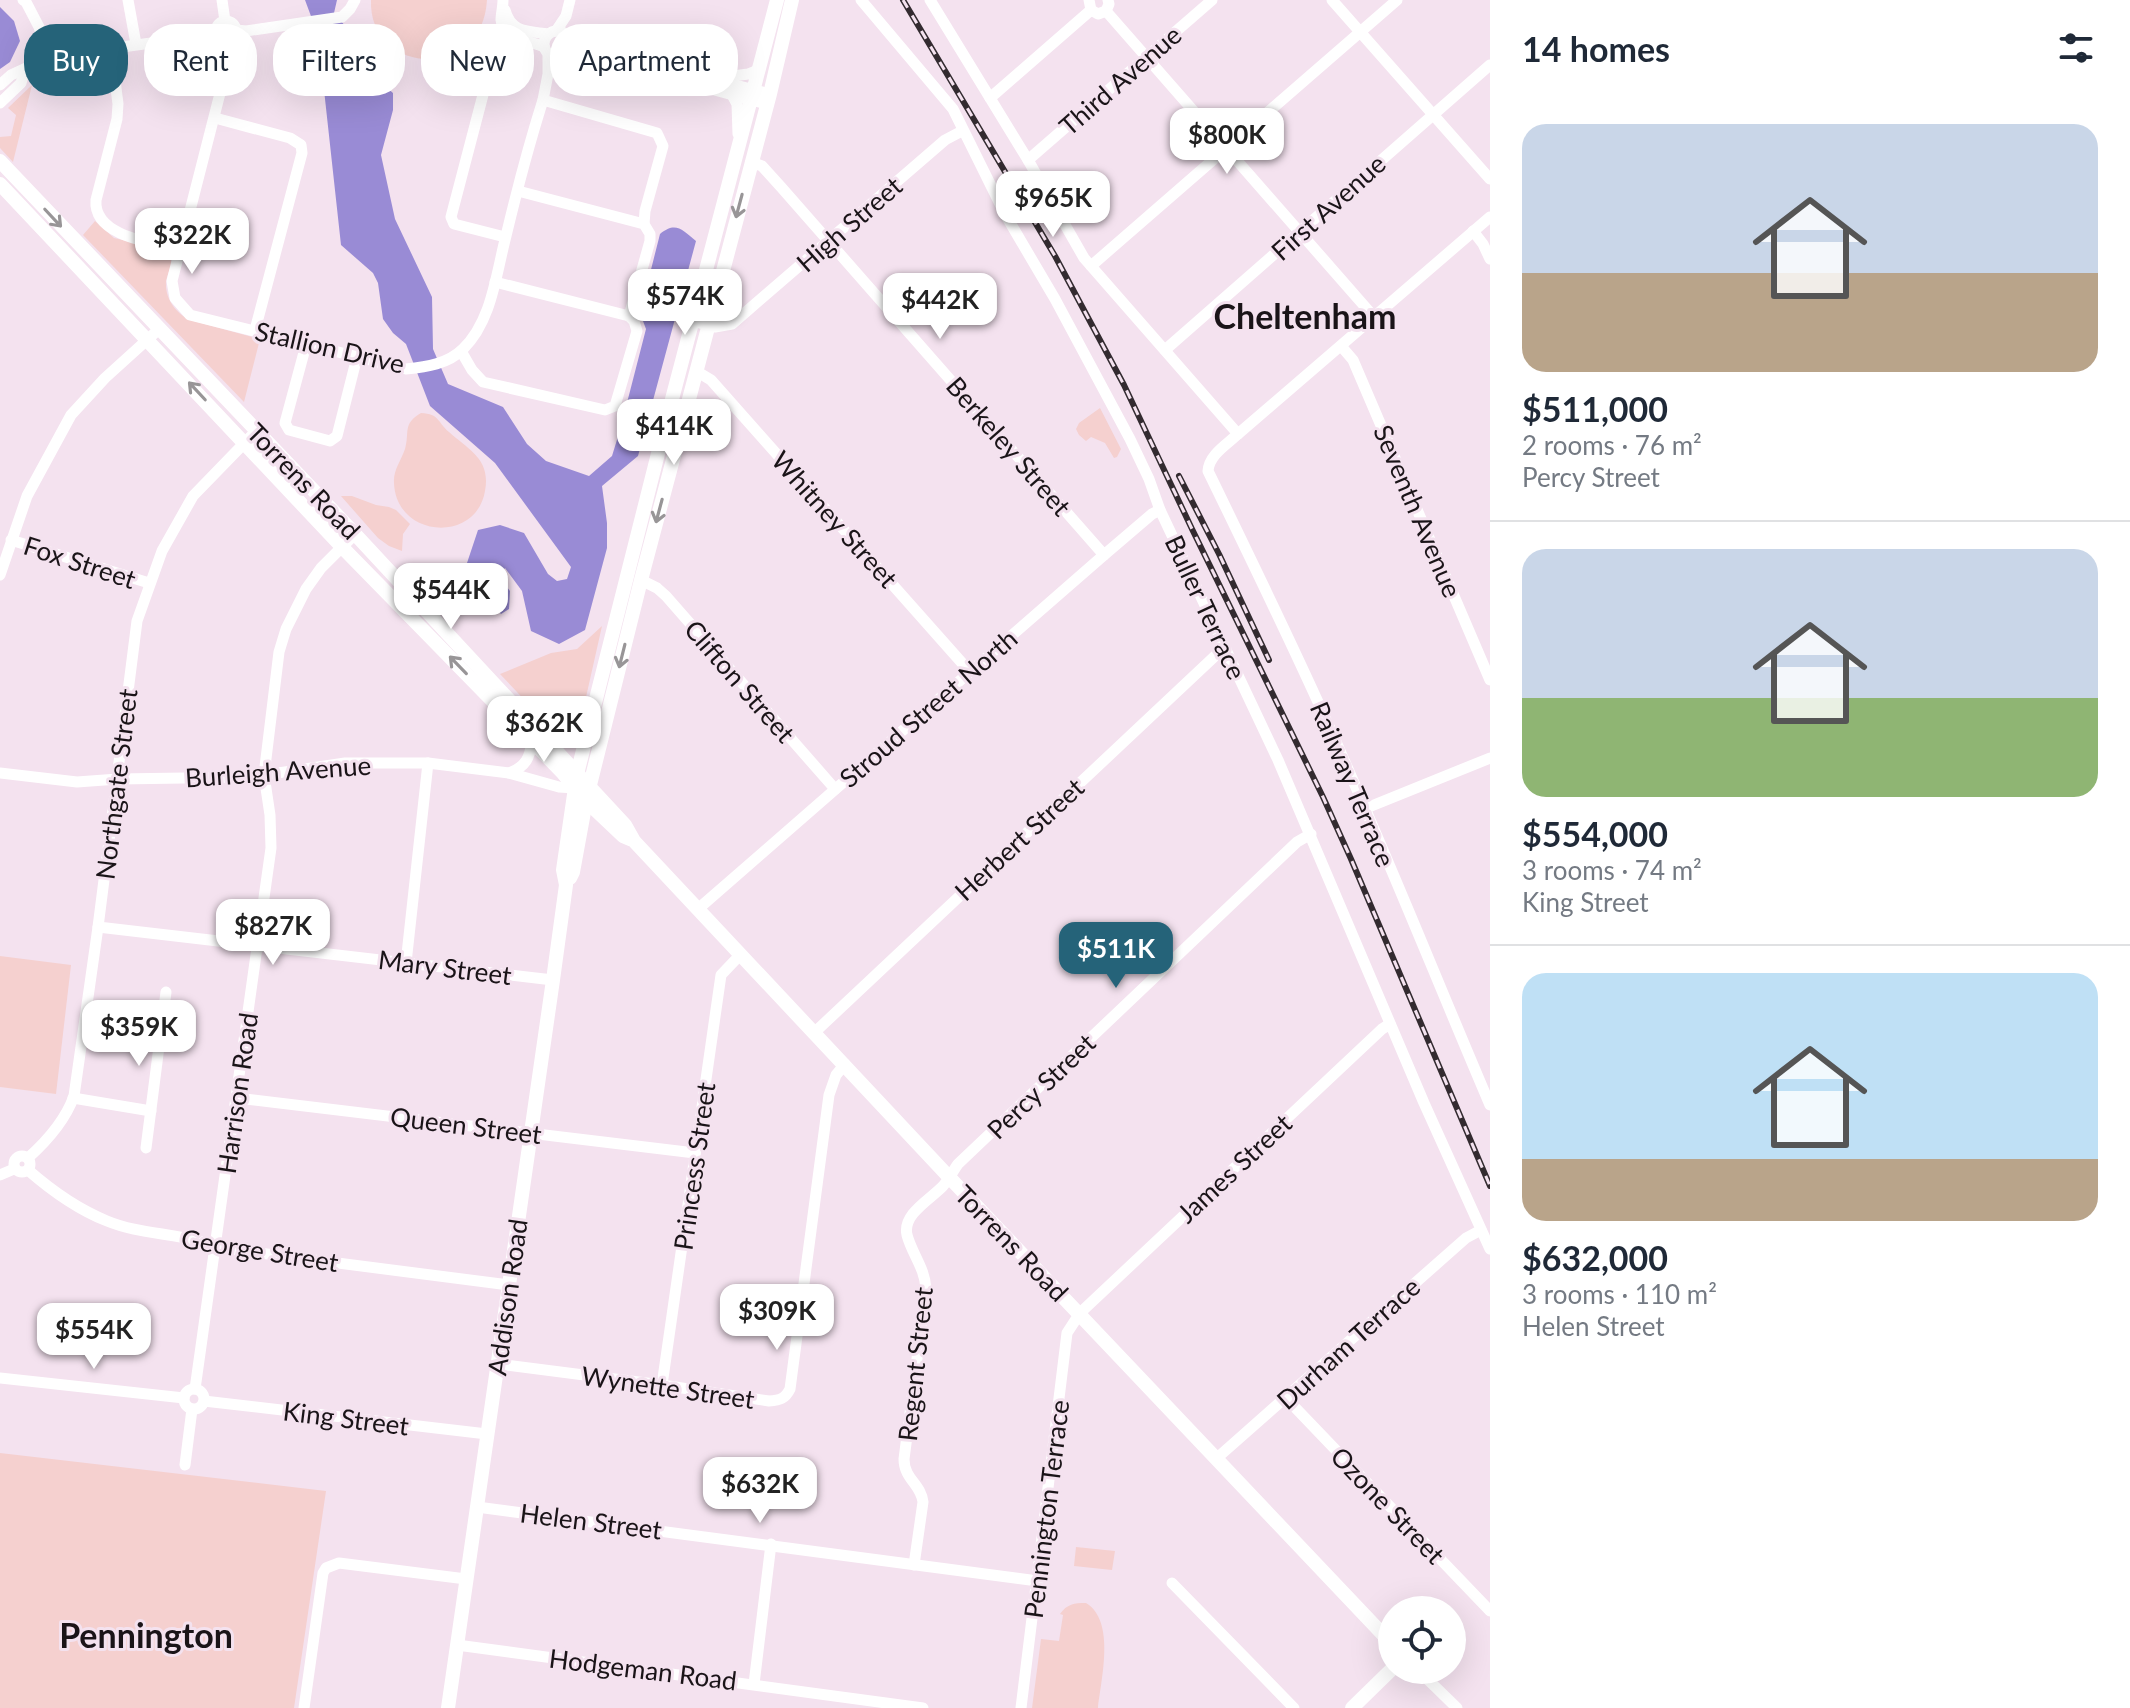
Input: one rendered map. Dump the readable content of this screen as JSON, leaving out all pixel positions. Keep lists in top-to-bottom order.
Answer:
{
  "streets": {
    "main road": ["Torrens Road", "Addison Road"],
    "street": [
      "Third Avenue",
      "First Avenue",
      "High Street",
      "Stallion Drive",
      "Berkeley Street",
      "Seventh Avenue",
      "Whitney Street",
      "Fox Street",
      "Buller Terrace",
      "Clifton Street",
      "Stroud Street North",
      "Burleigh Avenue",
      "Northgate Street",
      "Railway Terrace",
      "Herbert Street",
      "Mary Street",
      "Percy Street",
      "Harrison Road",
      "Queen Street",
      "Princess Street",
      "James Street",
      "George Street",
      "Durham Terrace",
      "Regent Street",
      "Wynette Street",
      "King Street",
      "Ozone Street",
      "Pennington Terrace",
      "Helen Street",
      "Hodgeman Road"
    ]
  },
  "crossings": [
    ["High Street", "Berkeley Street"],
    ["High Street", "Buller Terrace"],
    ["High Street", "Addison Road"],
    ["Berkeley Street", "Stroud Street North"],
    ["Berkeley Street", "Addison Road"],
    ["Torrens Road", "Stroud Street North"],
    ["Torrens Road", "Burleigh Avenue"],
    ["Torrens Road", "Northgate Street"],
    ["Torrens Road", "Herbert Street"],
    ["Torrens Road", "Percy Street"],
    ["Torrens Road", "Harrison Road"],
    ["Torrens Road", "Princess Street"],
    ["Torrens Road", "James Street"],
    ["Torrens Road", "Addison Road"],
    ["Torrens Road", "Durham Terrace"],
    ["Torrens Road", "Regent Street"],
    ["Torrens Road", "Wynette Street"],
    ["Torrens Road", "Pennington Terrace"],
    ["Whitney Street", "Stroud Street North"],
    ["Whitney Street", "Addison Road"],
    ["Fox Street", "Northgate Street"],
    ["Buller Terrace", "Stroud Street North"],
    ["Buller Terrace", "Herbert Street"],
    ["Buller Terrace", "Percy Street"],
    ["Buller Terrace", "James Street"],
    ["Buller Terrace", "Durham Terrace"],
    ["Clifton Street", "Stroud Street North"],
    ["Clifton Street", "Addison Road"],
    ["Burleigh Avenue", "Northgate Street"],
    ["Burleigh Avenue", "Harrison Road"],
    ["Burleigh Avenue", "Addison Road"],
    ["Northgate Street", "Mary Street"],
    ["Northgate Street", "George Street"],
    ["Mary Street", "Harrison Road"],
    ["Mary Street", "Addison Road"],
    ["Percy Street", "Regent Street"],
    ["Harrison Road", "Queen Street"],
    ["Harrison Road", "George Street"],
    ["Harrison Road", "King Street"],
    ["Queen Street", "Princess Street"],
    ["Queen Street", "Addison Road"],
    ["Princess Street", "Wynette Street"],
    ["James Street", "Pennington Terrace"],
    ["George Street", "Addison Road"],
    ["Addison Road", "Wynette Street"],
    ["Addison Road", "King Street"],
    ["Addison Road", "Helen Street"],
    ["Addison Road", "Hodgeman Road"],
    ["Durham Terrace", "Ozone Street"],
    ["Regent Street", "Helen Street"],
    ["Pennington Terrace", "Helen Street"]
  ],
  "districts": ["Cheltenham", "Pennington"],
  "page": {
    "heading": "14 homes",
    "chip": [
      "Buy",
      "Rent",
      "Filters",
      "New",
      "Apartment"
    ],
    "list": [
      {
        "name": "$511,000",
        "note": "2 rooms · 76 m² · Percy Street"
      },
      {
        "name": "$554,000",
        "note": "3 rooms · 74 m² · King Street"
      },
      {
        "name": "$632,000",
        "note": "3 rooms · 110 m² · Helen Street"
      }
    ],
    "price": [
      "$800K",
      "$965K",
      "$322K",
      "$574K",
      "$442K",
      "$414K",
      "$544K",
      "$362K",
      "$827K",
      "$511K",
      "$359K",
      "$309K",
      "$554K",
      "$632K"
    ]
  }
}
